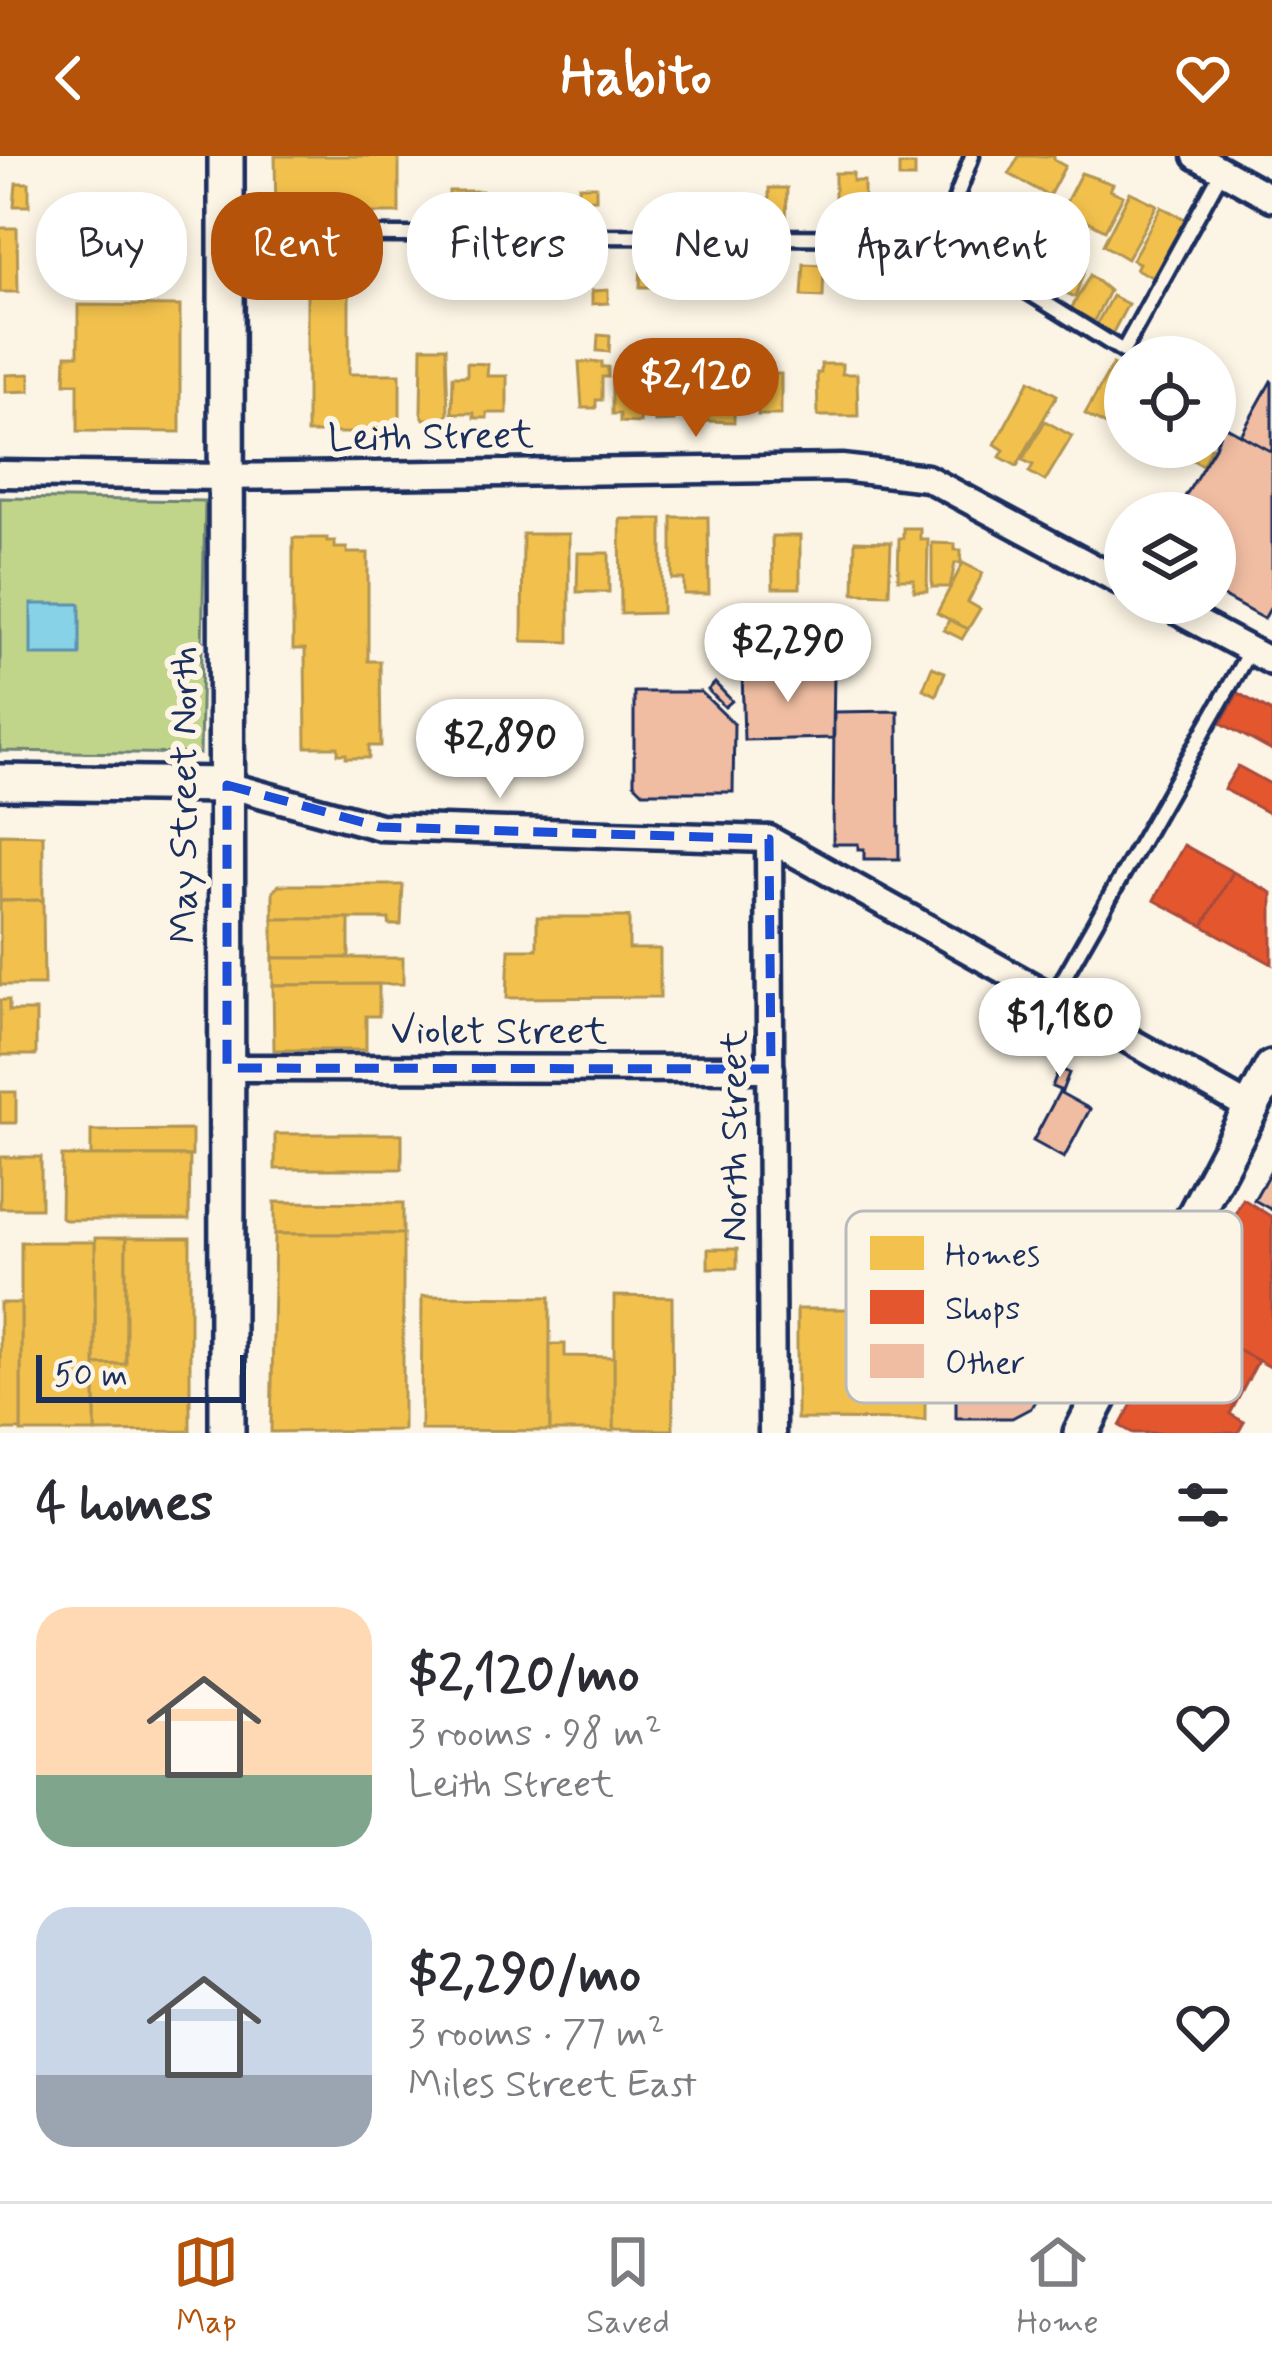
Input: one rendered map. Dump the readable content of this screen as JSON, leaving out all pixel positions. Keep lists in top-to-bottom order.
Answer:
{
  "streets": {
    "main road": ["May Street North"],
    "street": ["Leith Street", "Violet Street", "North Street"]
  },
  "crossings": [
    ["Leith Street", "May Street North"],
    ["May Street North", "Violet Street"],
    ["Violet Street", "North Street"]
  ],
  "legend": ["Homes", "Shops", "Other"],
  "scale_bar": "50 m",
  "page": {
    "header": "Habito",
    "chip": [
      "Buy",
      "Rent",
      "Filters",
      "New",
      "Apartment"
    ],
    "price": [
      "$2,120",
      "$2,290",
      "$2,890",
      "$1,180"
    ],
    "scale": "50 m",
    "heading": "4 homes",
    "list": [
      {
        "name": "$2,120/mo",
        "note": "3 rooms · 98 m² · Leith Street"
      },
      {
        "name": "$2,290/mo",
        "note": "3 rooms · 77 m² · Miles Street East"
      }
    ],
    "tabs": ["Map", "Saved", "Home"]
  }
}
